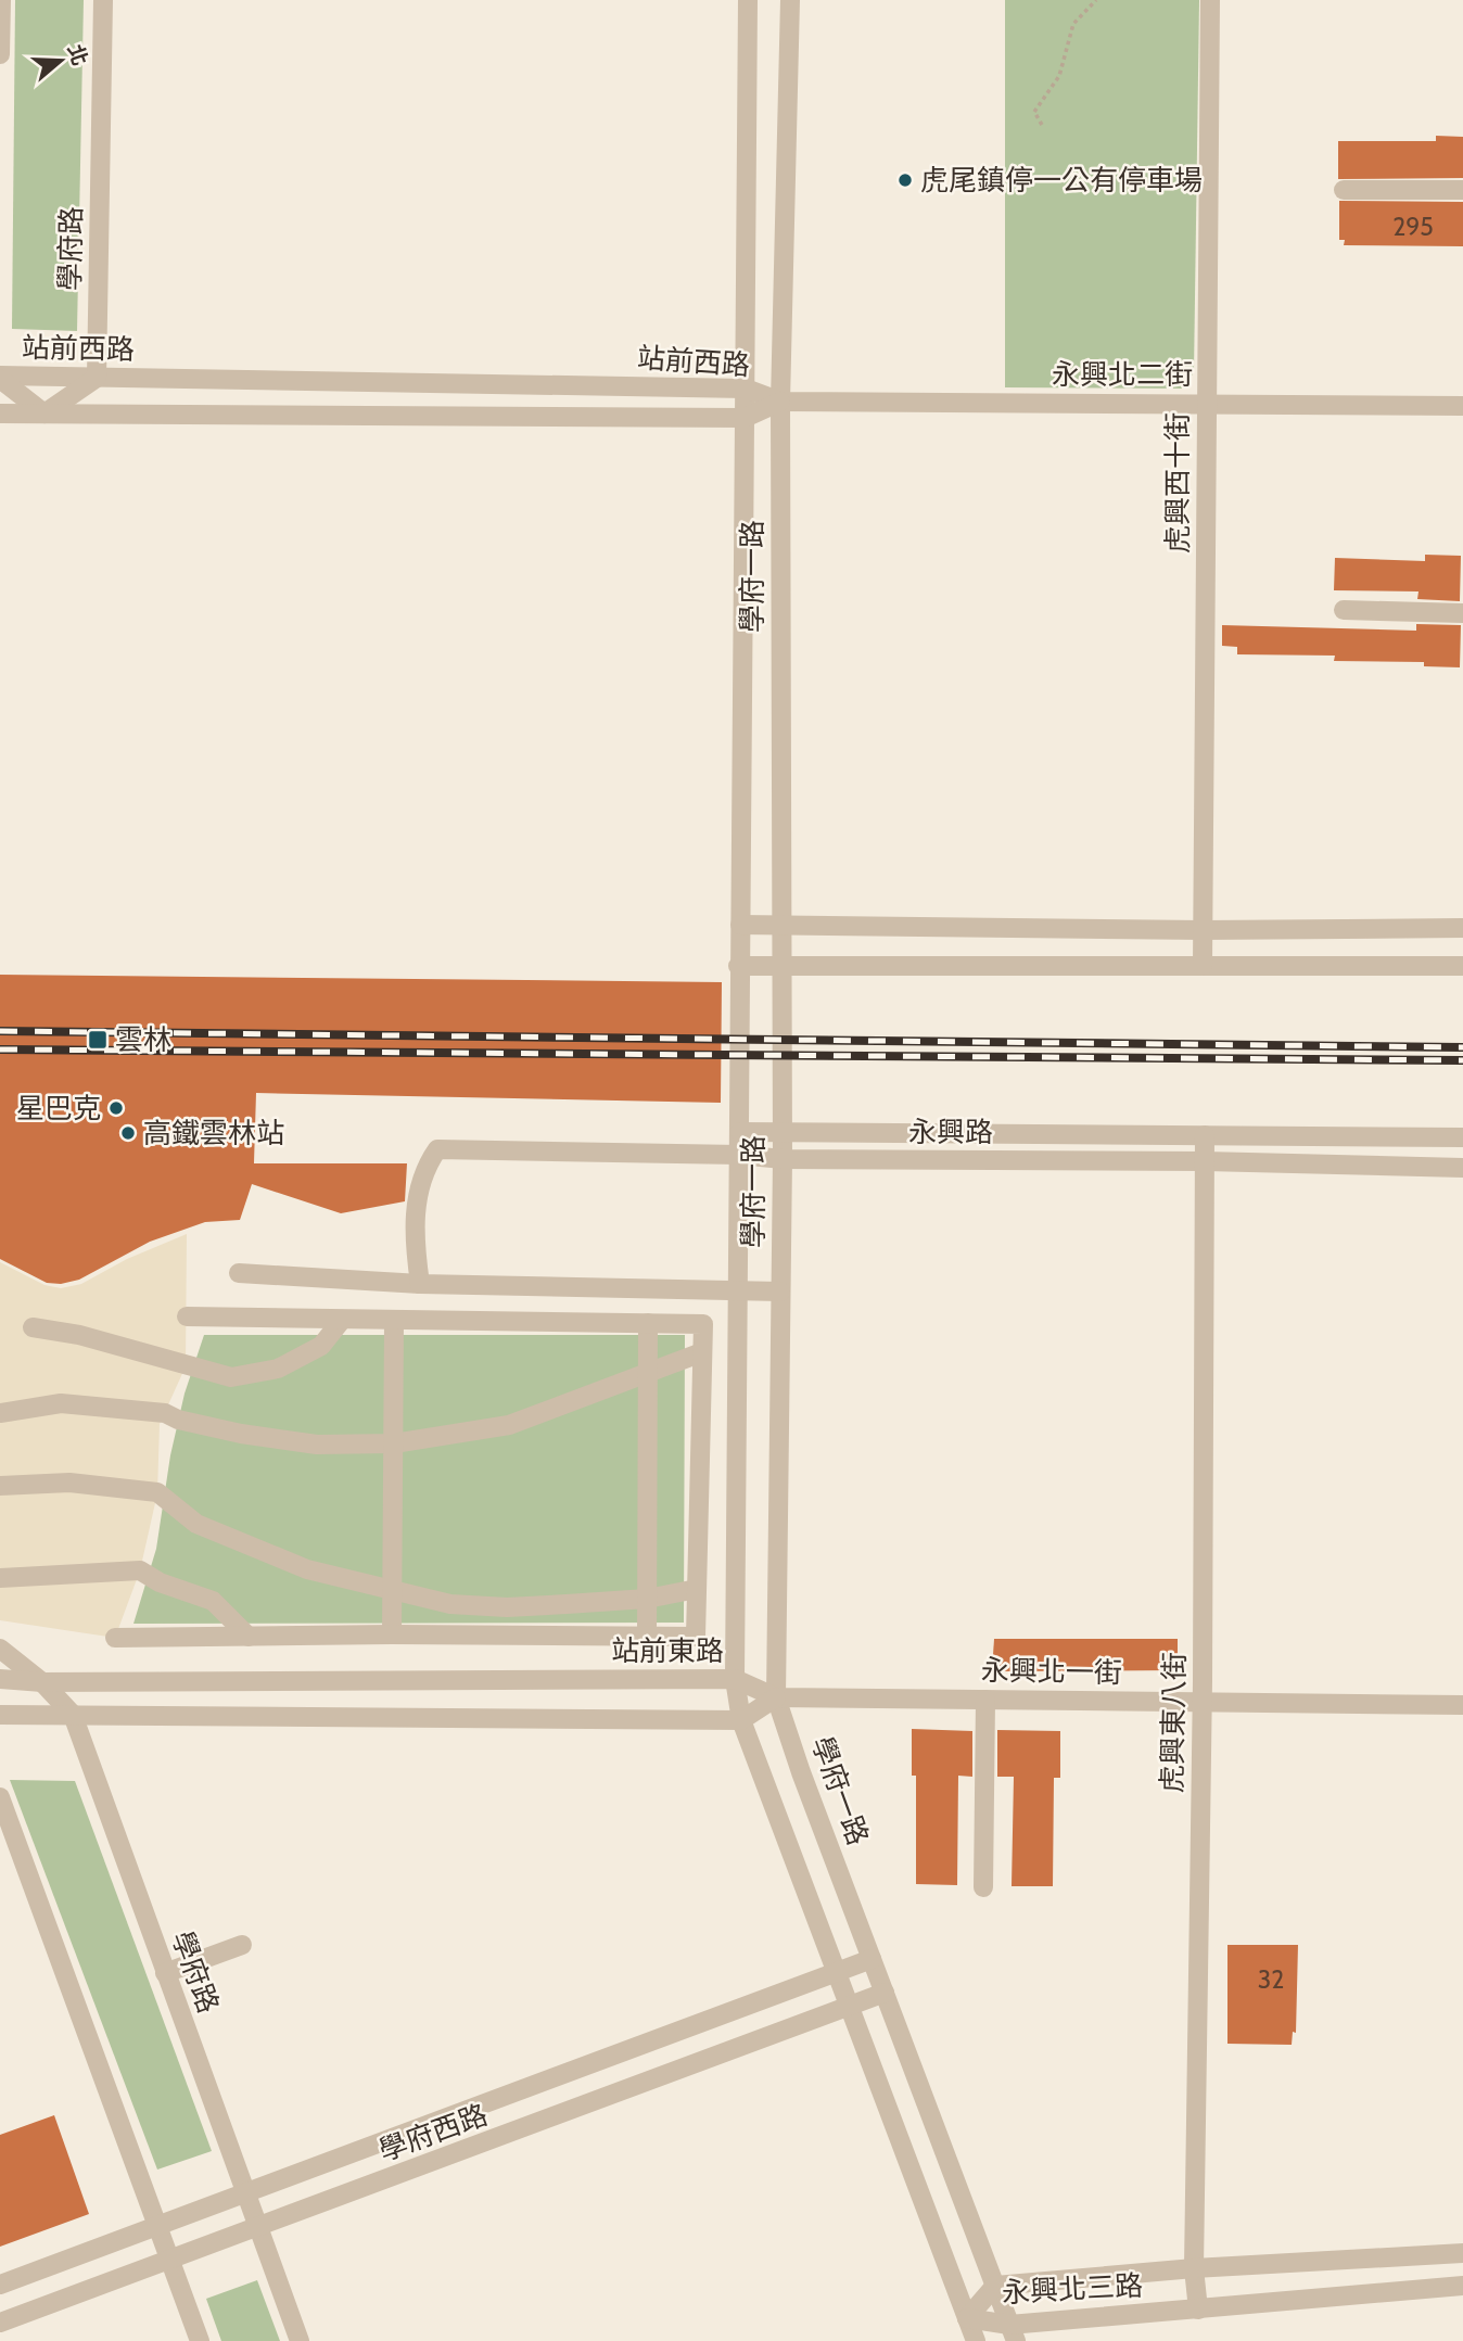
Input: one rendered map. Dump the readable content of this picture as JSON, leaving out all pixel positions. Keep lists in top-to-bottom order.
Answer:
{
  "streets": {
    "street": [
      "學府路",
      "站前西路",
      "永興北二街",
      "虎興西十街",
      "學府一路",
      "永興路",
      "站前東路",
      "永興北一街",
      "虎興東八街",
      "學府西路",
      "永興北三路"
    ]
  },
  "crossings": [
    ["學府路", "站前西路"],
    ["學府路", "站前東路"],
    ["學府路", "學府西路"],
    ["站前西路", "永興北二街"],
    ["站前西路", "學府一路"],
    ["永興北二街", "虎興西十街"],
    ["永興北二街", "學府一路"],
    ["學府一路", "永興路"],
    ["學府一路", "站前東路"],
    ["學府一路", "永興北一街"],
    ["學府一路", "學府西路"],
    ["學府一路", "永興北三路"],
    ["永興路", "虎興東八街"],
    ["站前東路", "永興北一街"],
    ["永興北一街", "虎興東八街"],
    ["虎興東八街", "永興北三路"]
  ],
  "places": {
    "other": ["虎尾鎮停一公有停車場", "星巴克", "高鐵雲林站"],
    "transit": ["雲林"]
  },
  "house_numbers": ["295", "32"],
  "north": "right"
}
